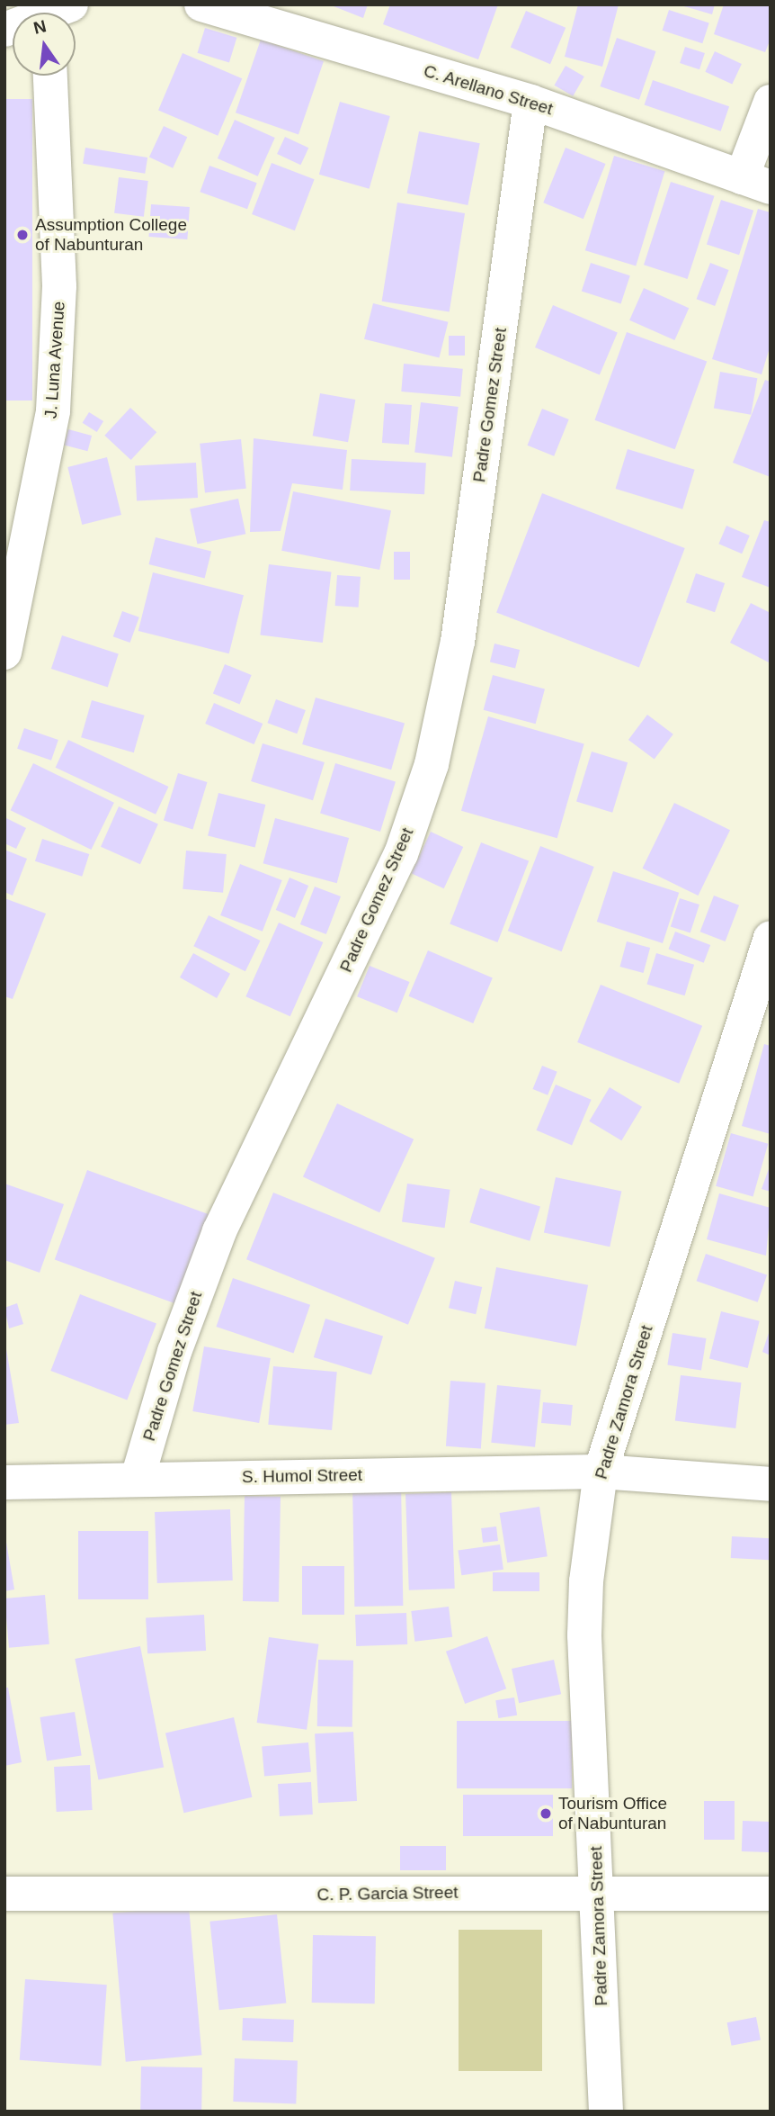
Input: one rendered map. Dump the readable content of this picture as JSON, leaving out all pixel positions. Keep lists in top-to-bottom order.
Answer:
{
  "streets": {
    "street": [
      "C. Arellano Street",
      "J. Luna Avenue",
      "Padre Gomez Street",
      "Padre Zamora Street",
      "S. Humol Street",
      "C. P. Garcia Street"
    ]
  },
  "crossings": [
    ["C. Arellano Street", "Padre Gomez Street"],
    ["Padre Gomez Street", "S. Humol Street"],
    ["Padre Zamora Street", "S. Humol Street"],
    ["Padre Zamora Street", "C. P. Garcia Street"]
  ],
  "places": ["Assumption College of Nabunturan", "Tourism Office of Nabunturan"],
  "north": "top"
}
